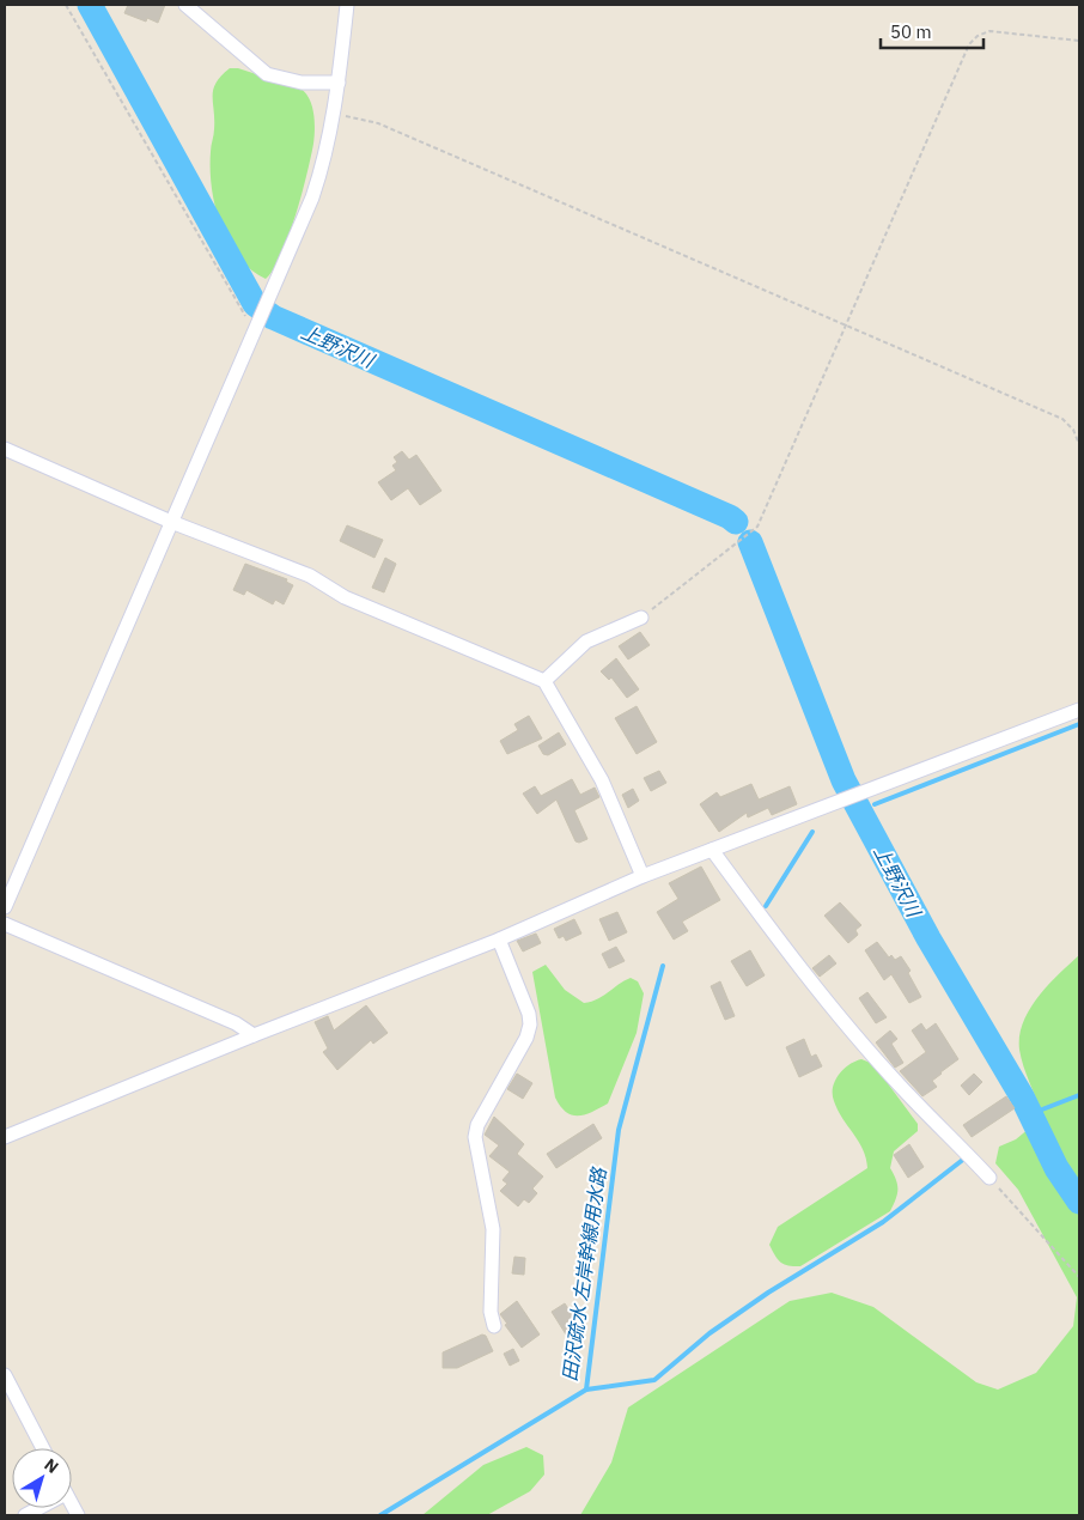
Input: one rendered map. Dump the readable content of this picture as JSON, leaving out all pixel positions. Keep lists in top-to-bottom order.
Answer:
{
  "water": ["上野沢川", "田沢疏水 左岸幹線用水路"],
  "scale_bar": "50 m",
  "north": "top right"
}
